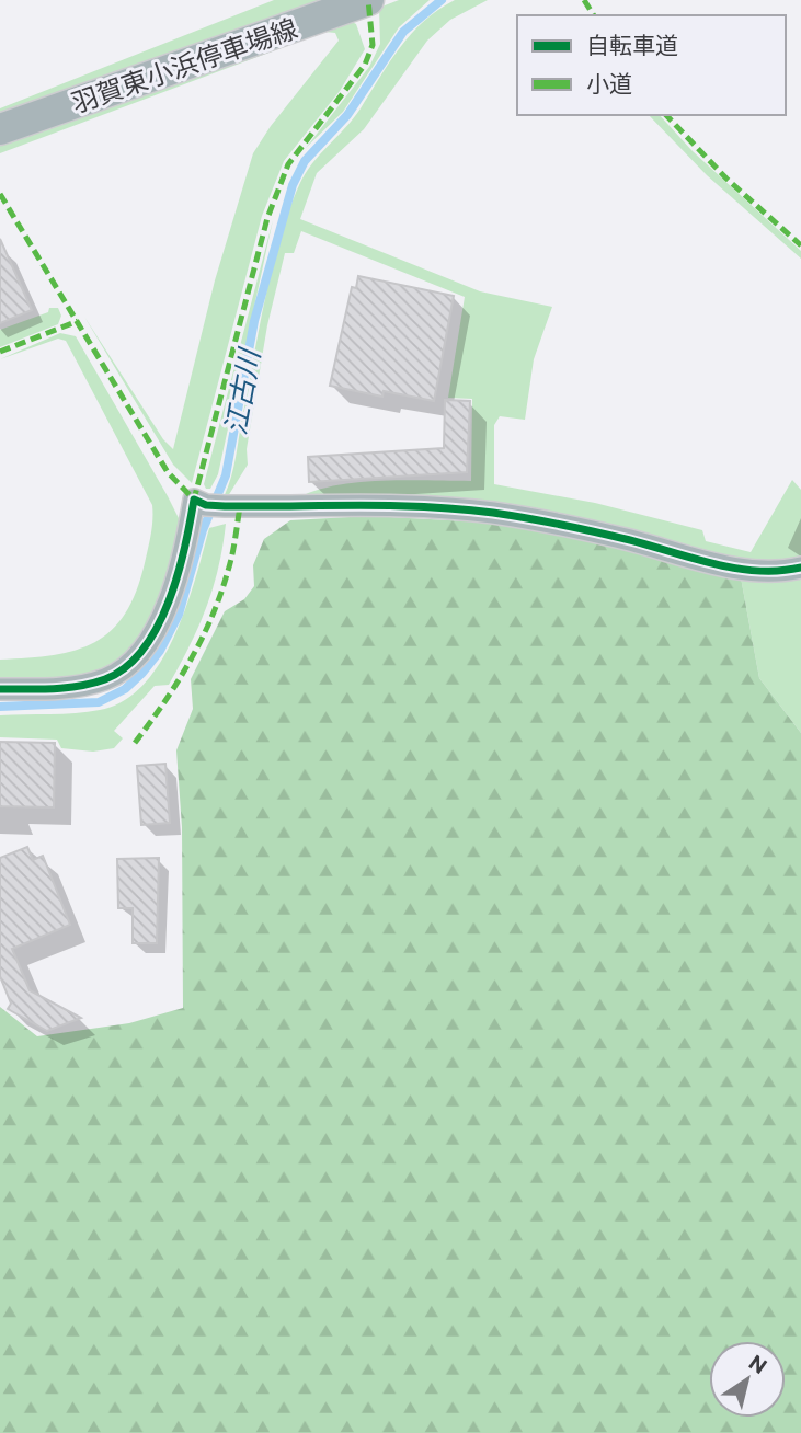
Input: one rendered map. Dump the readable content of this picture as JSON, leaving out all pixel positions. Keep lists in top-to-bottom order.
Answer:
{
  "streets": {
    "main road": ["羽賀東小浜停車場線"]
  },
  "water": ["江古川"],
  "legend": ["自転車道", "小道"],
  "north": "top right"
}
